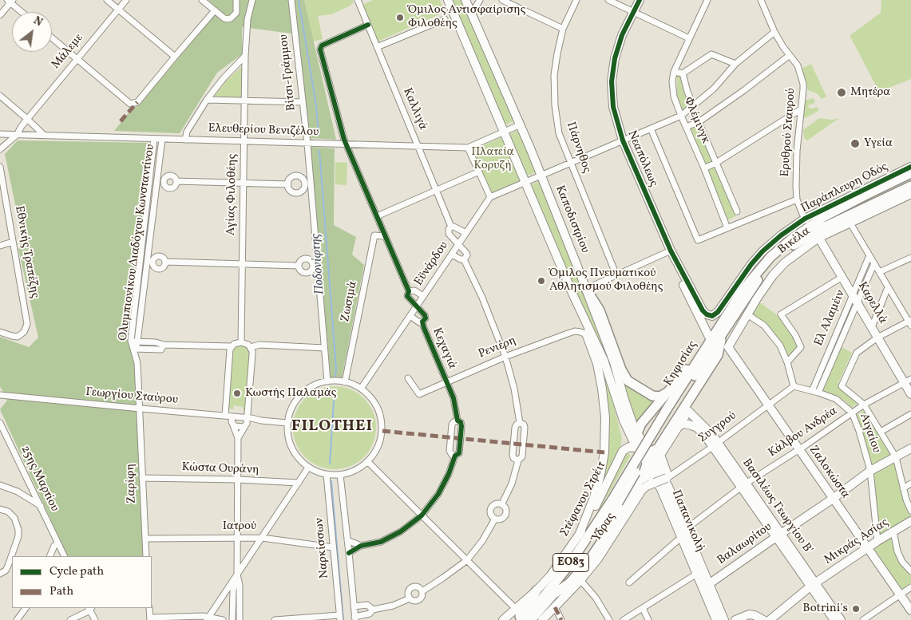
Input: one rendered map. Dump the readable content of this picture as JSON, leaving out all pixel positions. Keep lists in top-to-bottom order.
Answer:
{
  "streets": {
    "main road": ["Κηφισίας", "ΕΟ83"],
    "street": [
      "Μάλεμε",
      "Βίτσι-Γράμμου",
      "Καλλιγά",
      "Φλέμινγκ",
      "Ελευθερίου Βενιζέλου",
      "Ερυθρού Σταυρού",
      "Πάρνηθος",
      "Νεαπόλεως",
      "Παράπλευρη Οδός",
      "Αγίας Φιλοθέης",
      "Καποδιστρίου",
      "Βικέλα",
      "Ολυμπιονίκου Διαδόχου Κωνσταντίνου",
      "Εθνικής Τραπέζης",
      "Εϋνάρδου",
      "Ζωσιμά",
      "Καρελλά",
      "Ελ Αλαμέιν",
      "Ρενιέρη",
      "Κεχαγιά",
      "Γεωργίου Σταύρου",
      "Συγγρού",
      "Κάλβου Ανδρέα",
      "Αιγαίου",
      "Κώστα Ουράνη",
      "Ζαλοκώστα",
      "25ης Μαρτίου",
      "Ζαρίφη",
      "Στέφανου Στρέιτ",
      "Βασιλέως Γεωργίου Β'",
      "Παπανικολή",
      "Ιατρού",
      "Ύδρας",
      "Μικράς Ασίας",
      "Βαλαωρίτου",
      "Ναρκίσσων"
    ]
  },
  "crossings": [
    ["Μάλεμε", "Ελευθερίου Βενιζέλου"],
    ["Βίτσι-Γράμμου", "Ελευθερίου Βενιζέλου"],
    ["Βίτσι-Γράμμου", "Εϋνάρδου"],
    ["Βίτσι-Γράμμου", "Ζωσιμά"],
    ["Βίτσι-Γράμμου", "Γεωργίου Σταύρου"],
    ["Βίτσι-Γράμμου", "Ναρκίσσων"],
    ["Καλλιγά", "Ελευθερίου Βενιζέλου"],
    ["Καλλιγά", "Εϋνάρδου"],
    ["Καλλιγά", "Ρενιέρη"],
    ["Καλλιγά", "Κεχαγιά"],
    ["Ελευθερίου Βενιζέλου", "Αγίας Φιλοθέης"],
    ["Ελευθερίου Βενιζέλου", "Καποδιστρίου"],
    ["Ελευθερίου Βενιζέλου", "Ολυμπιονίκου Διαδόχου Κωνσταντίνου"],
    ["Ελευθερίου Βενιζέλου", "Κεχαγιά"],
    ["Ερυθρού Σταυρού", "Παράπλευρη Οδός"],
    ["Ερυθρού Σταυρού", "Βικέλα"],
    ["Ερυθρού Σταυρού", "Καρελλά"],
    ["Ερυθρού Σταυρού", "Κηφισίας"],
    ["Νεαπόλεως", "Παράπλευρη Οδός"],
    ["Νεαπόλεως", "Κηφισίας"],
    ["Παράπλευρη Οδός", "Βικέλα"],
    ["Παράπλευρη Οδός", "Καρελλά"],
    ["Παράπλευρη Οδός", "Κηφισίας"],
    ["Βικέλα", "Καρελλά"],
    ["Βικέλα", "Κηφισίας"],
    ["Βικέλα", "Ζαλοκώστα"],
    ["Ολυμπιονίκου Διαδόχου Κωνσταντίνου", "Γεωργίου Σταύρου"],
    ["Ολυμπιονίκου Διαδόχου Κωνσταντίνου", "Ζαρίφη"],
    ["Εϋνάρδου", "Ζωσιμά"],
    ["Εϋνάρδου", "Κεχαγιά"],
    ["Εϋνάρδου", "Γεωργίου Σταύρου"],
    ["Εϋνάρδου", "Ναρκίσσων"],
    ["Ζωσιμά", "Κεχαγιά"],
    ["Ζωσιμά", "Γεωργίου Σταύρου"],
    ["Ζωσιμά", "Ναρκίσσων"],
    ["Καρελλά", "Ελ Αλαμέιν"],
    ["Καρελλά", "Κηφισίας"],
    ["Καρελλά", "Κάλβου Ανδρέα"],
    ["Ελ Αλαμέιν", "Αιγαίου"],
    ["Ρενιέρη", "Κεχαγιά"],
    ["Γεωργίου Σταύρου", "Ζαρίφη"],
    ["Γεωργίου Σταύρου", "Ναρκίσσων"],
    ["Συγγρού", "Αιγαίου"],
    ["Συγγρού", "Ζαλοκώστα"],
    ["Συγγρού", "Βασιλέως Γεωργίου Β'"],
    ["Συγγρού", "Παπανικολή"],
    ["Συγγρού", "Ύδρας"],
    ["Κάλβου Ανδρέα", "Αιγαίου"],
    ["Κάλβου Ανδρέα", "Ζαλοκώστα"],
    ["Κάλβου Ανδρέα", "Βασιλέως Γεωργίου Β'"],
    ["Αιγαίου", "Μικράς Ασίας"],
    ["Αιγαίου", "Βαλαωρίτου"],
    ["Κώστα Ουράνη", "Ζαρίφη"],
    ["Ζαλοκώστα", "Μικράς Ασίας"],
    ["Ζαλοκώστα", "Βαλαωρίτου"],
    ["Ζαρίφη", "Ιατρού"],
    ["Στέφανου Στρέιτ", "Παπανικολή"],
    ["Βασιλέως Γεωργίου Β'", "Μικράς Ασίας"],
    ["Βασιλέως Γεωργίου Β'", "Βαλαωρίτου"],
    ["Παπανικολή", "Ύδρας"],
    ["Ιατρού", "Ναρκίσσων"]
  ],
  "districts": ["FILOTHEI"],
  "water": ["Ποδονίφτης"],
  "parks": ["Πλατεία Κορυζή"],
  "places": [
    "Όμιλος Αντισφαίρισης Φιλοθέης",
    "Μητέρα",
    "Υγεία",
    "Όμιλος Πνευματικού Αθλητισμού Φιλοθέης",
    "Κωστής Παλαμάς",
    "Botrini's"
  ],
  "legend": ["Cycle path", "Path"],
  "north": "top right"
}
